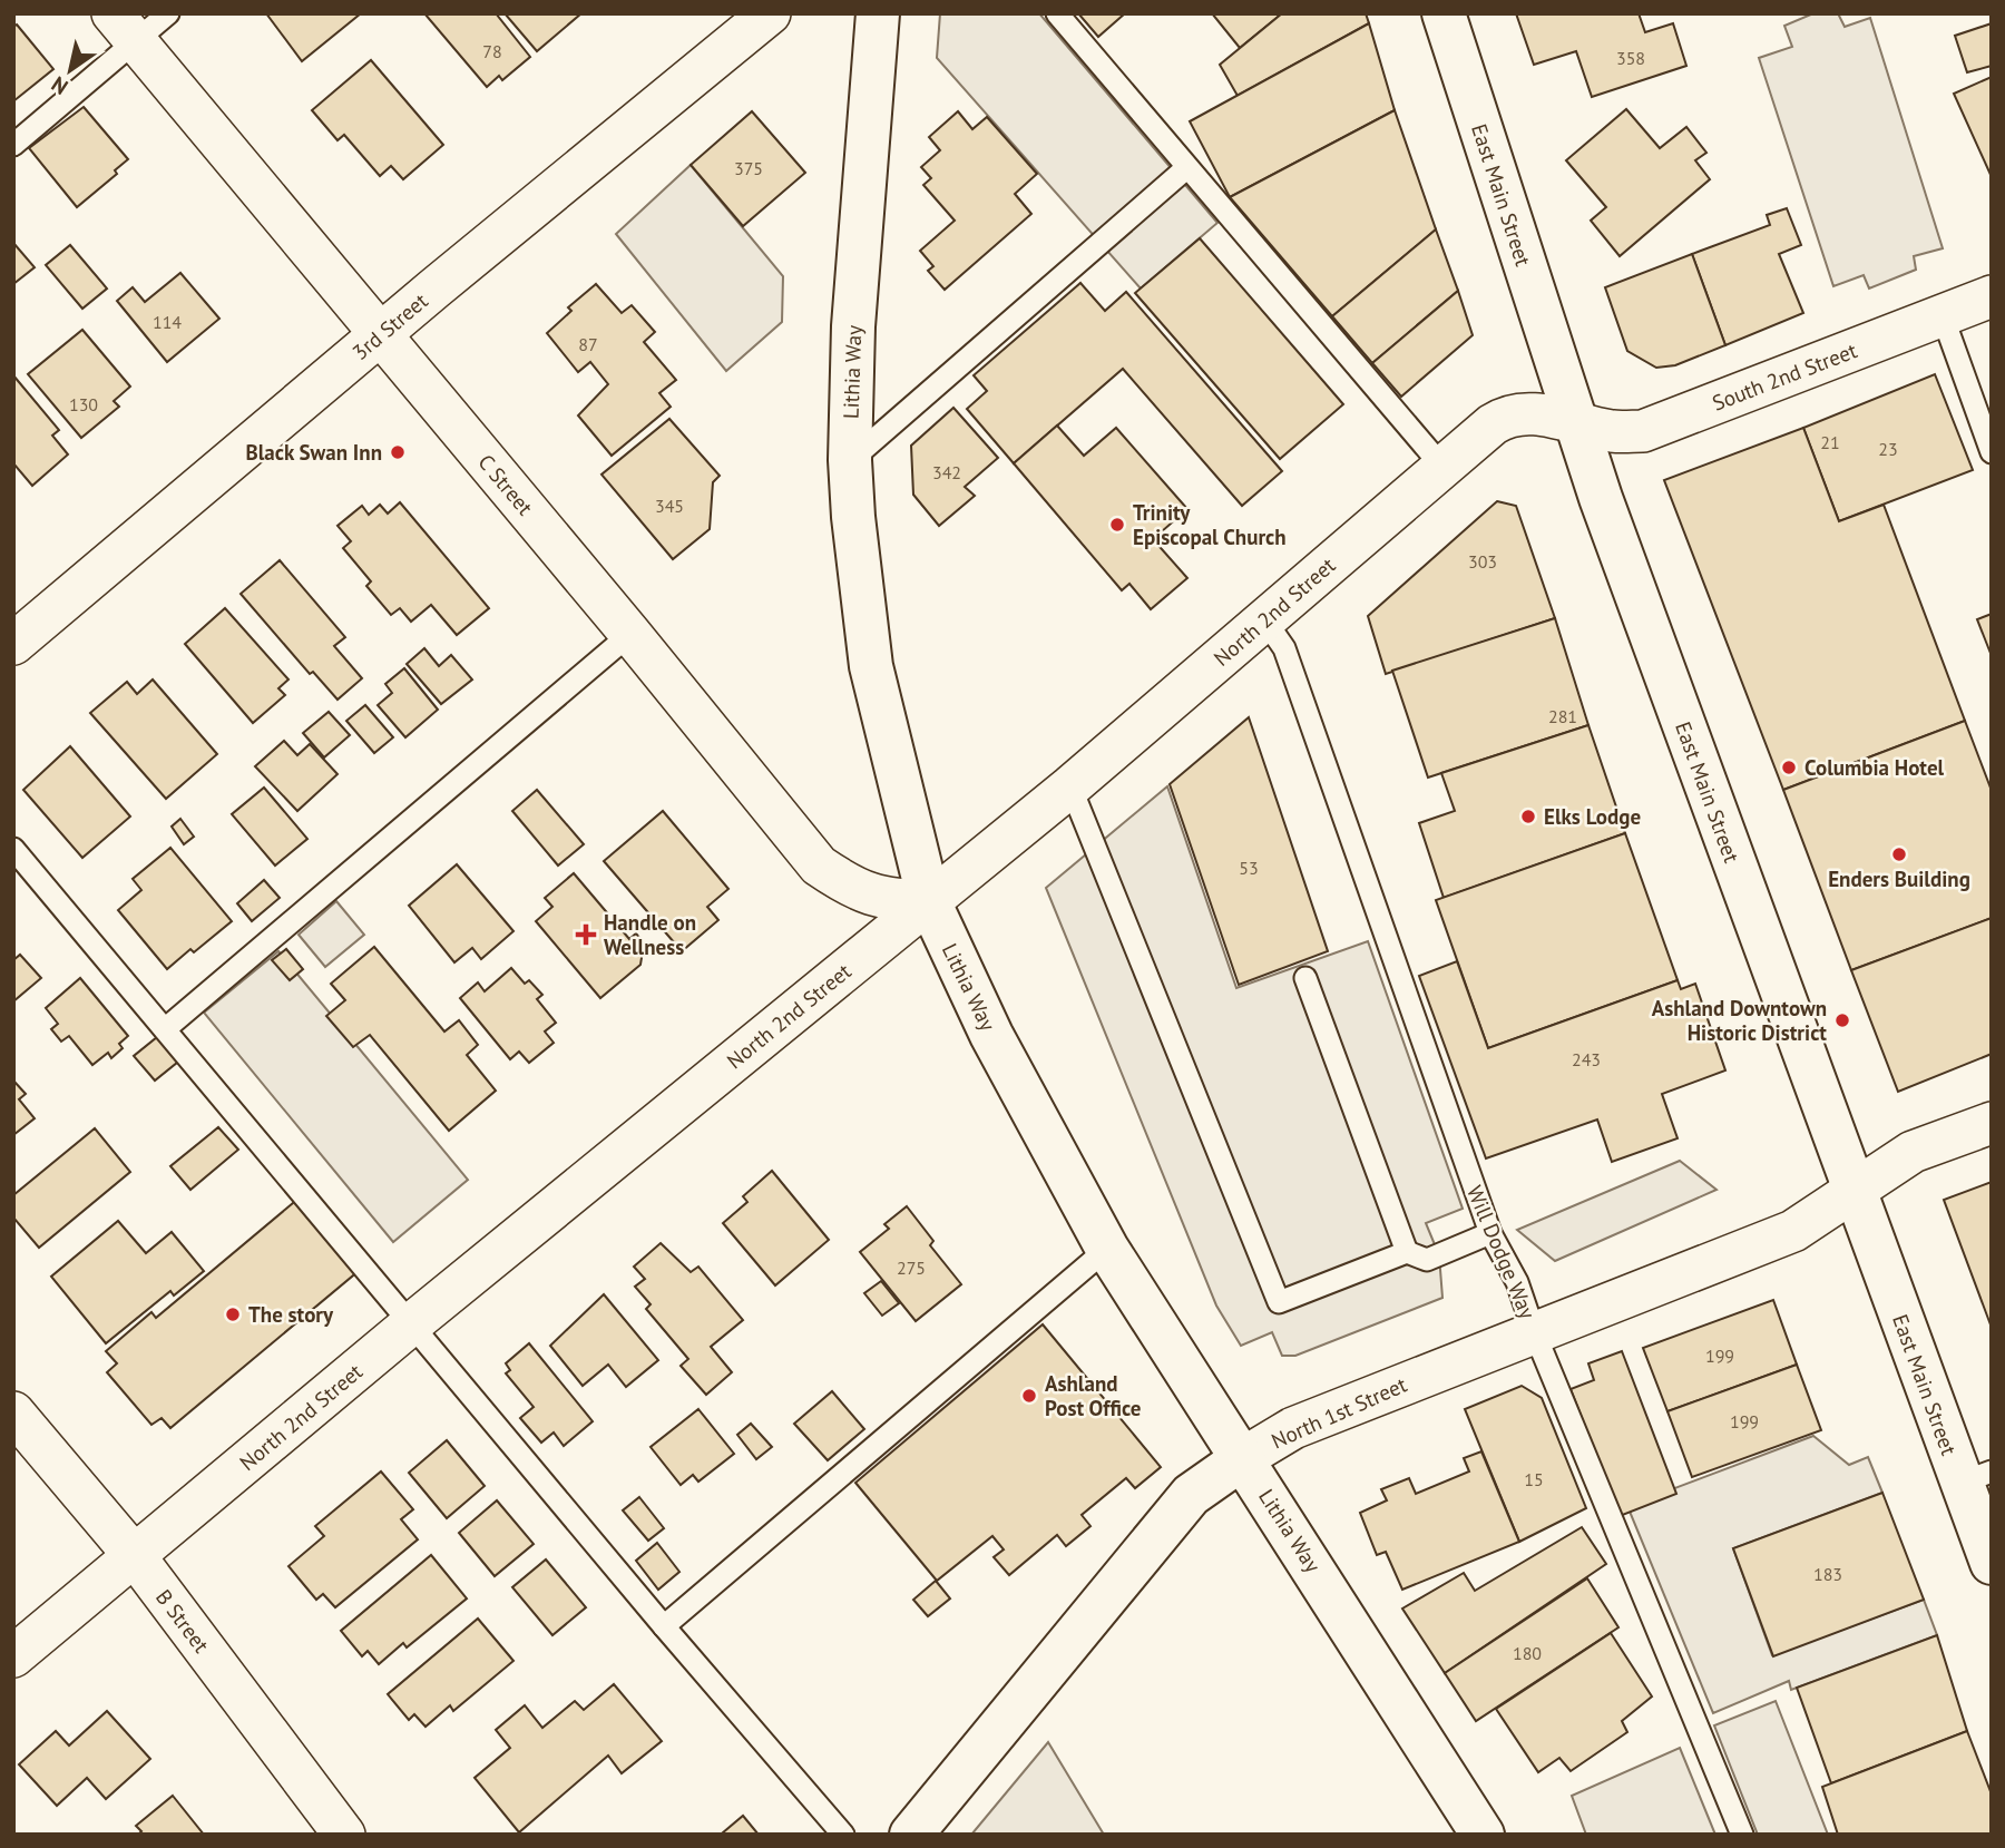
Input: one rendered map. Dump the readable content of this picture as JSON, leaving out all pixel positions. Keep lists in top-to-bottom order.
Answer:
{
  "streets": {
    "main road": ["East Main Street", "Lithia Way", "North 1st Street"],
    "street": [
      "3rd Street",
      "South 2nd Street",
      "C Street",
      "North 2nd Street",
      "B Street"
    ],
    "lane": ["Will Dodge Way"]
  },
  "crossings": [
    ["East Main Street", "South 2nd Street"],
    ["East Main Street", "North 2nd Street"],
    ["East Main Street", "North 1st Street"],
    ["3rd Street", "C Street"],
    ["Lithia Way", "C Street"],
    ["Lithia Way", "North 2nd Street"],
    ["Lithia Way", "North 1st Street"],
    ["South 2nd Street", "North 2nd Street"],
    ["C Street", "North 2nd Street"],
    ["North 2nd Street", "Will Dodge Way"],
    ["North 2nd Street", "B Street"],
    ["Will Dodge Way", "North 1st Street"]
  ],
  "places": {
    "other": [
      "Black Swan Inn",
      "Trinity Episcopal Church",
      "Columbia Hotel",
      "Elks Lodge",
      "Enders Building",
      "Ashland Downtown Historic District",
      "The story",
      "Ashland Post Office"
    ],
    "health": ["Handle on Wellness"]
  },
  "house_numbers": [
    "78",
    "358",
    "375",
    "114",
    "87",
    "130",
    "21",
    "23",
    "342",
    "345",
    "303",
    "281",
    "53",
    "243",
    "275",
    "199",
    "199",
    "15",
    "183",
    "180"
  ],
  "north": "bottom left"
}
